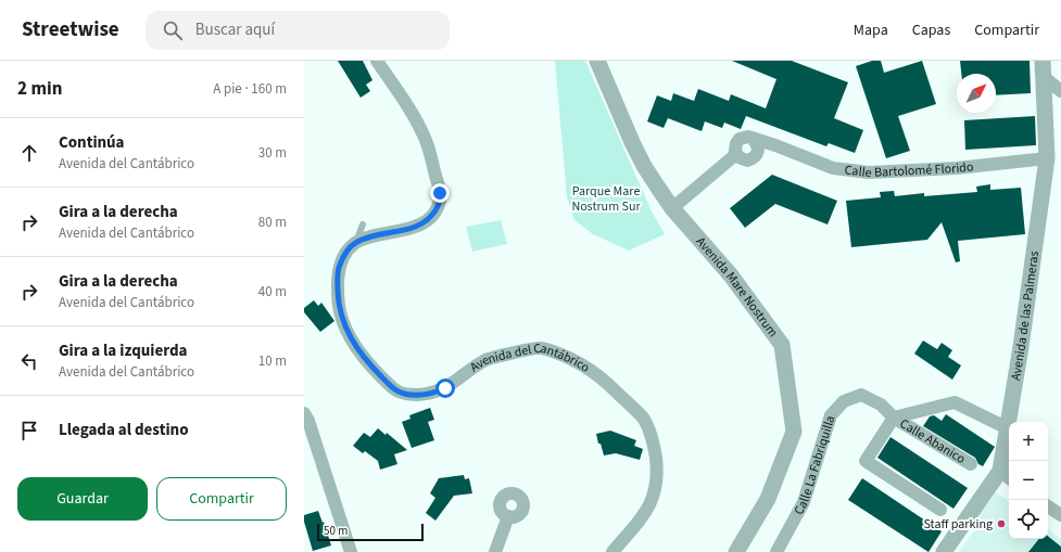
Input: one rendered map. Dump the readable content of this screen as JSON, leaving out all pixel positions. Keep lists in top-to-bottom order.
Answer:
{
  "streets": {
    "street": [
      "Calle Bartolomé Florido",
      "Avenida Mare Nostrum",
      "Avenida de las Palmeras",
      "Avenida del Cantábrico",
      "Calle Abanico",
      "Calle La Fabriquilla"
    ]
  },
  "crossings": [
    ["Calle Bartolomé Florido", "Avenida de las Palmeras"],
    ["Calle Abanico", "Calle La Fabriquilla"]
  ],
  "parks": ["Parque Mare Nostrum Sur"],
  "places": ["Staff parking"],
  "scale_bar": "50 m",
  "north": "top right",
  "page": {
    "header": "Streetwise",
    "search": "Buscar aquí",
    "nav": ["Mapa", "Capas", "Compartir"],
    "heading": ["2 min", "A pie · 160 m"],
    "list": [
      ["Continúa", "Avenida del Cantábrico", "30 m"],
      ["Gira a la derecha", "Avenida del Cantábrico", "80 m"],
      ["Gira a la derecha", "Avenida del Cantábrico", "40 m"],
      ["Gira a la izquierda", "Avenida del Cantábrico", "10 m"],
      "Llegada al destino"
    ],
    "map_buttons": ["+", "−"],
    "buttons": ["Guardar", "Compartir"],
    "scale": "50 m"
  }
}
